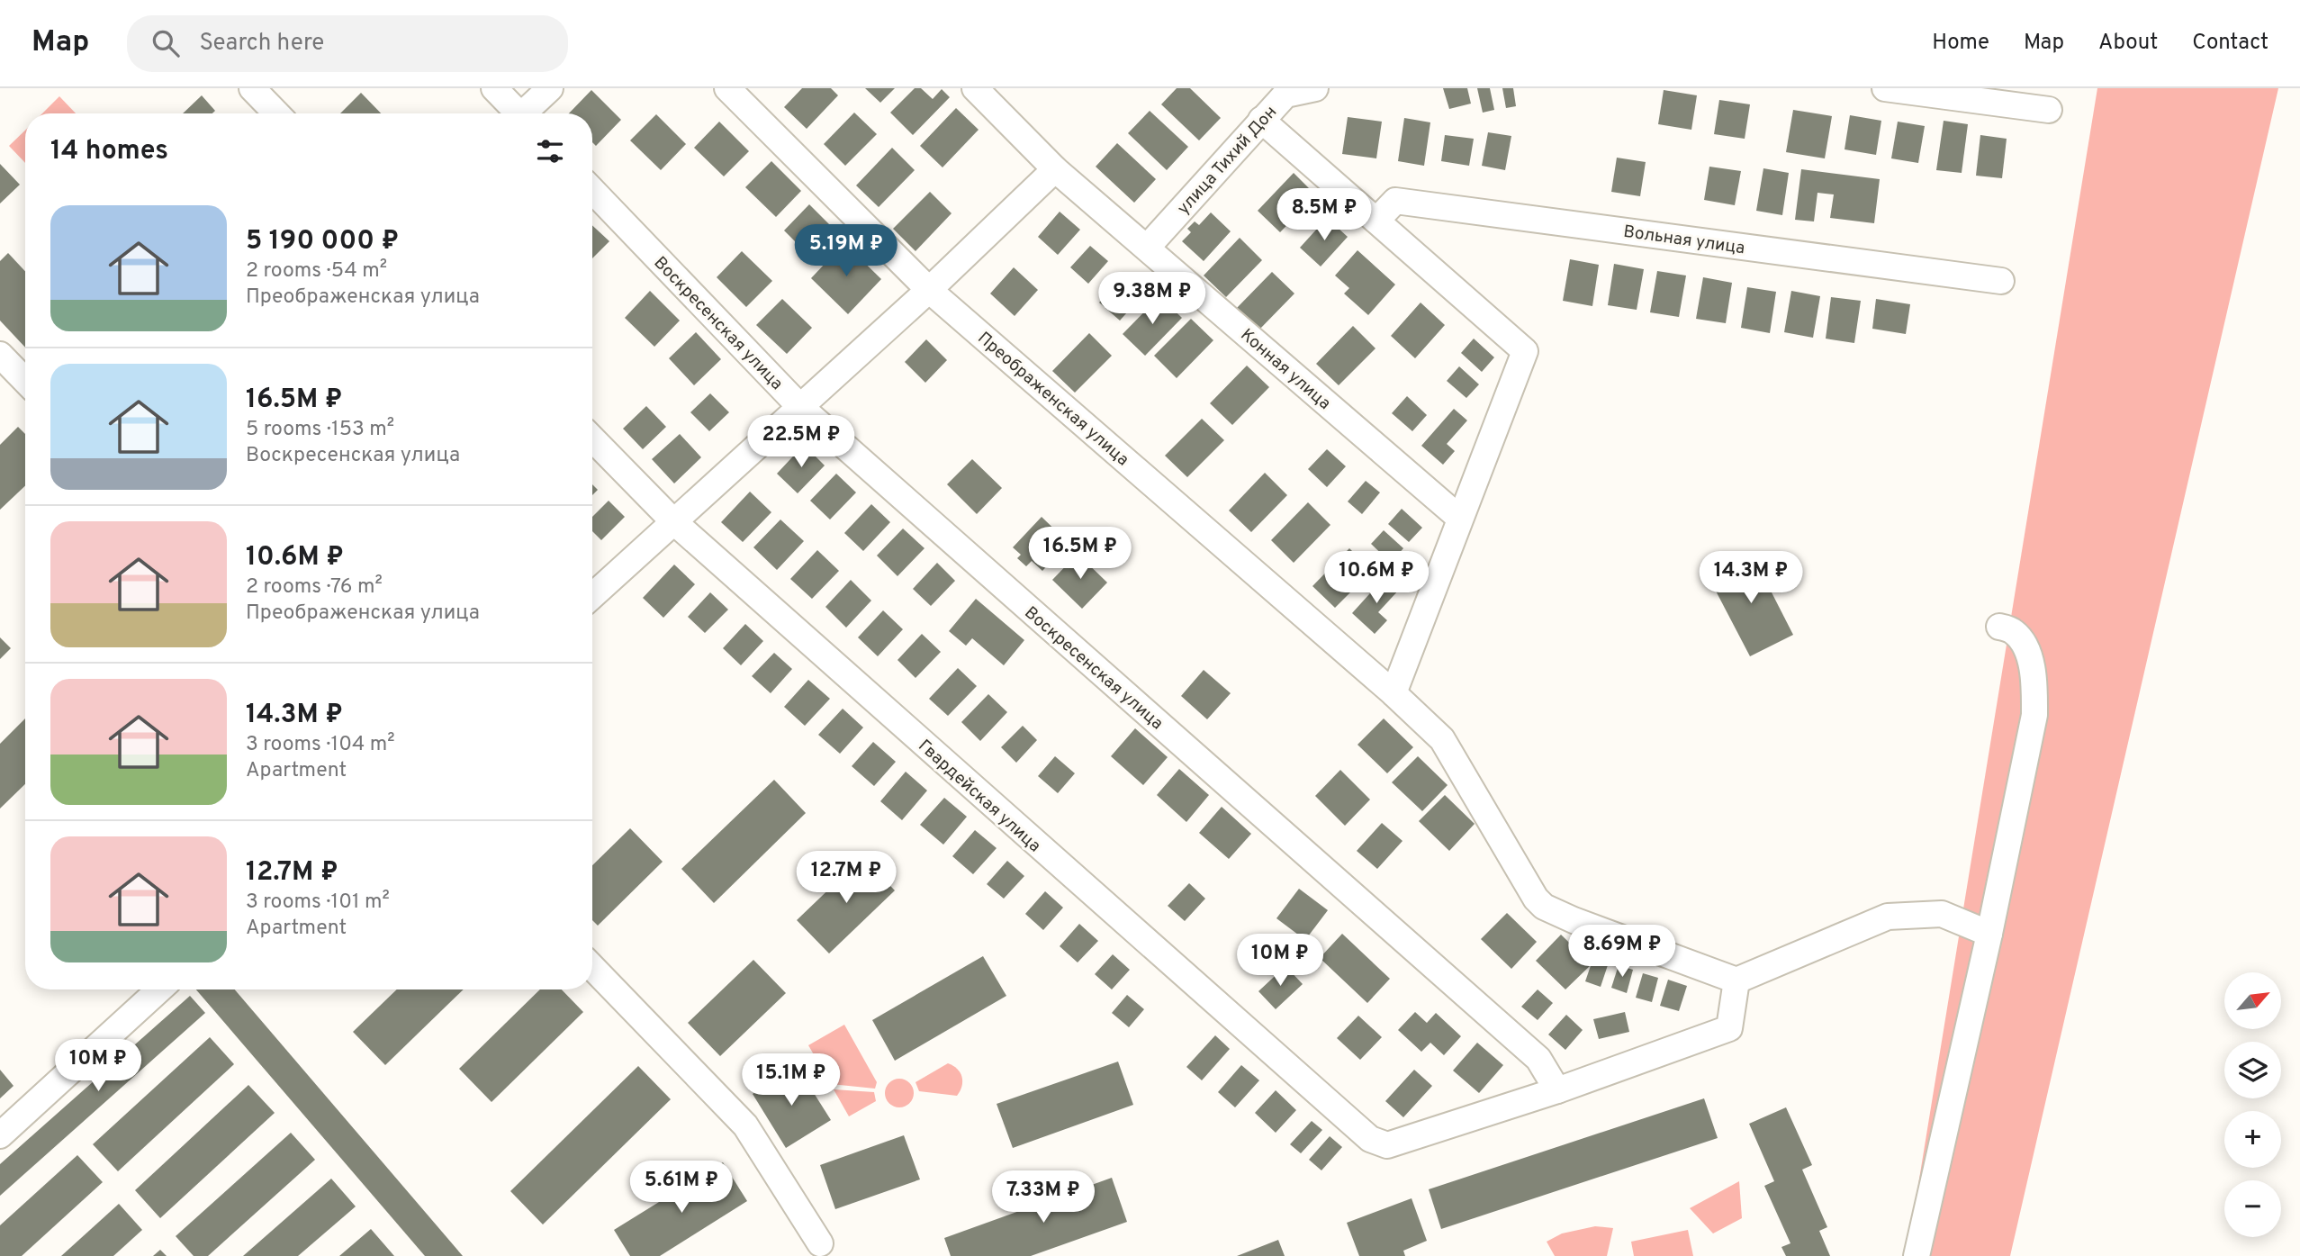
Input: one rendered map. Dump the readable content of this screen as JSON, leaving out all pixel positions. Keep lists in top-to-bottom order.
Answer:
{
  "streets": {
    "street": [
      "улица Тихий Дон",
      "Вольная улица",
      "Воскресенская улица",
      "Конная улица",
      "Преображенская улица",
      "Гвардейская улица"
    ]
  },
  "crossings": [
    ["улица Тихий Дон", "Конная улица"],
    ["Воскресенская улица", "Гвардейская улица"]
  ],
  "north": "top right",
  "page": {
    "header": "Map",
    "search": "Search here",
    "nav": [
      "Home",
      "Map",
      "About",
      "Contact"
    ],
    "heading": "14 homes",
    "price": [
      "8.5M ₽",
      "5.19M ₽",
      "9.38M ₽",
      "22.5M ₽",
      "16.5M ₽",
      "10.6M ₽",
      "14.3M ₽",
      "12.7M ₽",
      "8.69M ₽",
      "10M ₽",
      "10M ₽",
      "15.1M ₽",
      "5.61M ₽",
      "7.33M ₽"
    ],
    "list": [
      {
        "name": "5 190 000 ₽",
        "note": "2 rooms · 54 m² · Преображенская улица"
      },
      {
        "name": "16.5M ₽",
        "note": "5 rooms · 153 m² · Воскресенская улица"
      },
      {
        "name": "10.6M ₽",
        "note": "2 rooms · 76 m² · Преображенская улица"
      },
      {
        "name": "14.3M ₽",
        "note": "3 rooms · 104 m² · Apartment"
      },
      {
        "name": "12.7M ₽",
        "note": "3 rooms · 101 m² · Apartment"
      }
    ],
    "map_buttons": ["+", "−"]
  }
}
